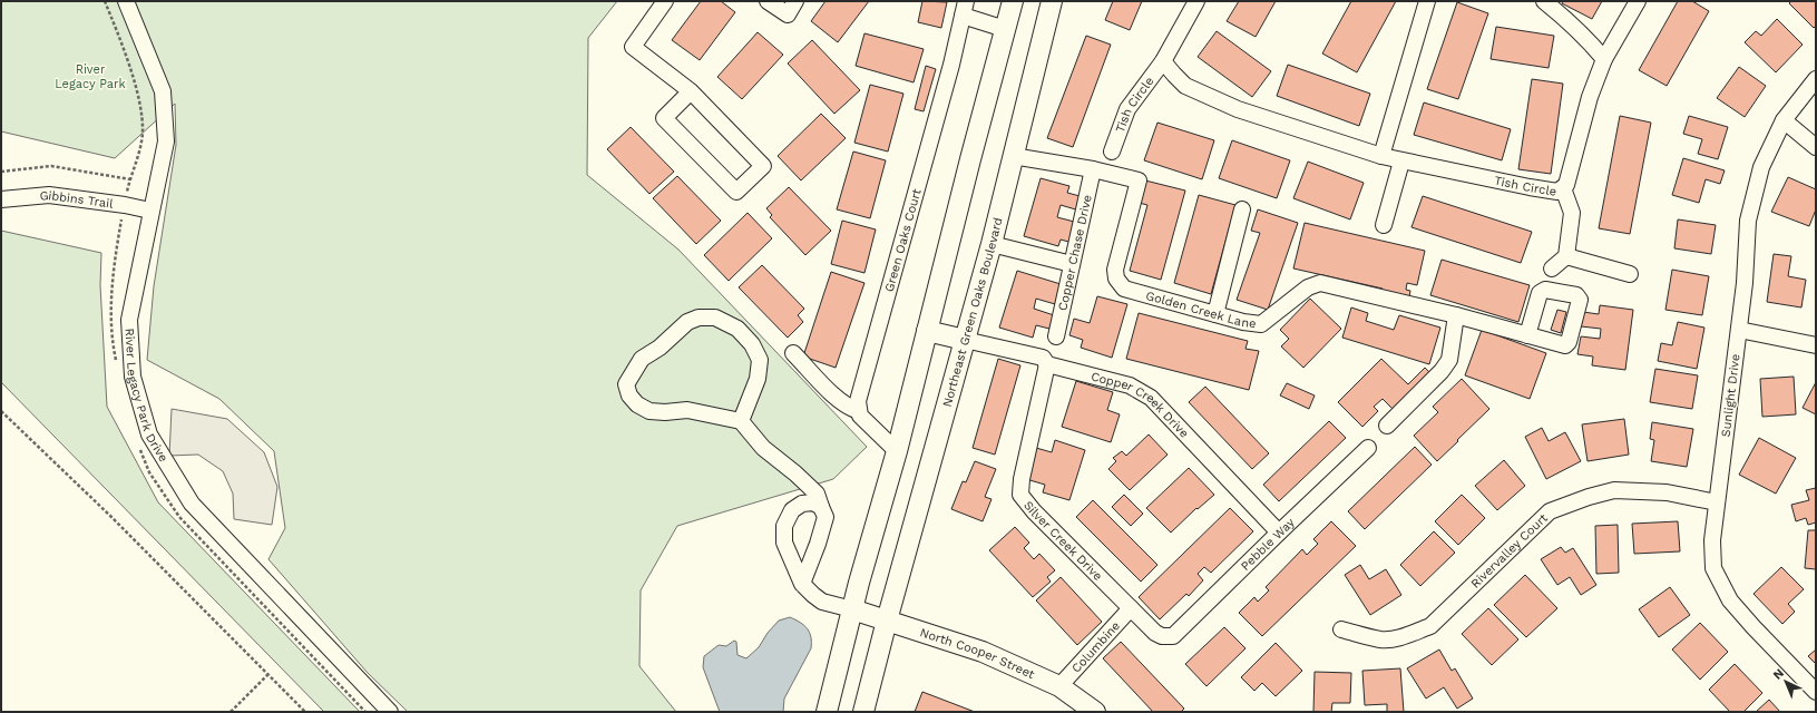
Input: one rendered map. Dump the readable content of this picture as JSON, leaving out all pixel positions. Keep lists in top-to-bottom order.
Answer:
{
  "streets": {
    "main road": ["Northeast Green Oaks Boulevard", "North Cooper Street"],
    "street": [
      "Tish Circle",
      "Gibbins Trail",
      "Green Oaks Court",
      "Copper Chase Drive",
      "Golden Creek Lane",
      "River Legacy Park Drive",
      "Sunlight Drive",
      "Copper Creek Drive",
      "Silver Creek Drive",
      "Pebble Way",
      "Rivervalley Court",
      "Columbine"
    ]
  },
  "crossings": [
    ["Gibbins Trail", "River Legacy Park Drive"],
    ["Copper Chase Drive", "Golden Creek Lane"],
    ["Golden Creek Lane", "Northeast Green Oaks Boulevard"],
    ["Northeast Green Oaks Boulevard", "Copper Creek Drive"],
    ["Northeast Green Oaks Boulevard", "North Cooper Street"],
    ["Sunlight Drive", "Rivervalley Court"],
    ["Copper Creek Drive", "Silver Creek Drive"],
    ["Copper Creek Drive", "Pebble Way"],
    ["Silver Creek Drive", "Pebble Way"],
    ["Silver Creek Drive", "Columbine"],
    ["Columbine", "North Cooper Street"]
  ],
  "parks": ["River Legacy Park"],
  "north": "top left"
}
